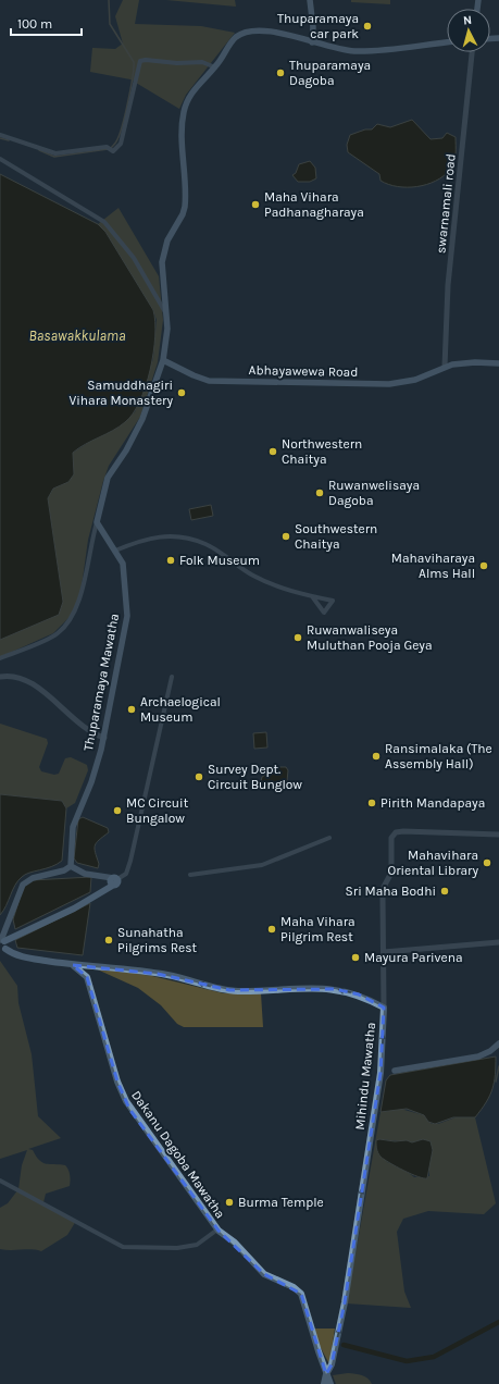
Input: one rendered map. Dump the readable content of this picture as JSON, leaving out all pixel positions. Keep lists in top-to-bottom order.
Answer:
{
  "streets": {
    "main road": [
      "Abhayawewa Road",
      "Thuparamaya Mawatha",
      "Mihindu Mawatha",
      "Dakanu Dagoba Mawatha"
    ],
    "street": ["swarnamali road"]
  },
  "crossings": [
    ["swarnamali road", "Abhayawewa Road"],
    ["Mihindu Mawatha", "Dakanu Dagoba Mawatha"]
  ],
  "water": ["Basawakkulama"],
  "places": [
    "Thuparamaya car park",
    "Thuparamaya Dagoba",
    "Maha Vihara Padhanagharaya",
    "Samuddhagiri Vihara Monastery",
    "Northwestern Chaitya",
    "Ruwanwelisaya Dagoba",
    "Southwestern Chaitya",
    "Folk Museum",
    "Mahaviharaya Alms Hall",
    "Ruwanwaliseya Muluthan Pooja Geya",
    "Archaelogical Museum",
    "Ransimalaka (The Assembly Hall)",
    "Survey Dept. Circuit Bunglow",
    "Pirith Mandapaya",
    "MC Circuit Bungalow",
    "Mahavihara Oriental Library",
    "Sri Maha Bodhi",
    "Maha Vihara Pilgrim Rest",
    "Sunahatha Pilgrims Rest",
    "Mayura Parivena",
    "Burma Temple"
  ],
  "scale_bar": "100 m",
  "north": "top"
}
